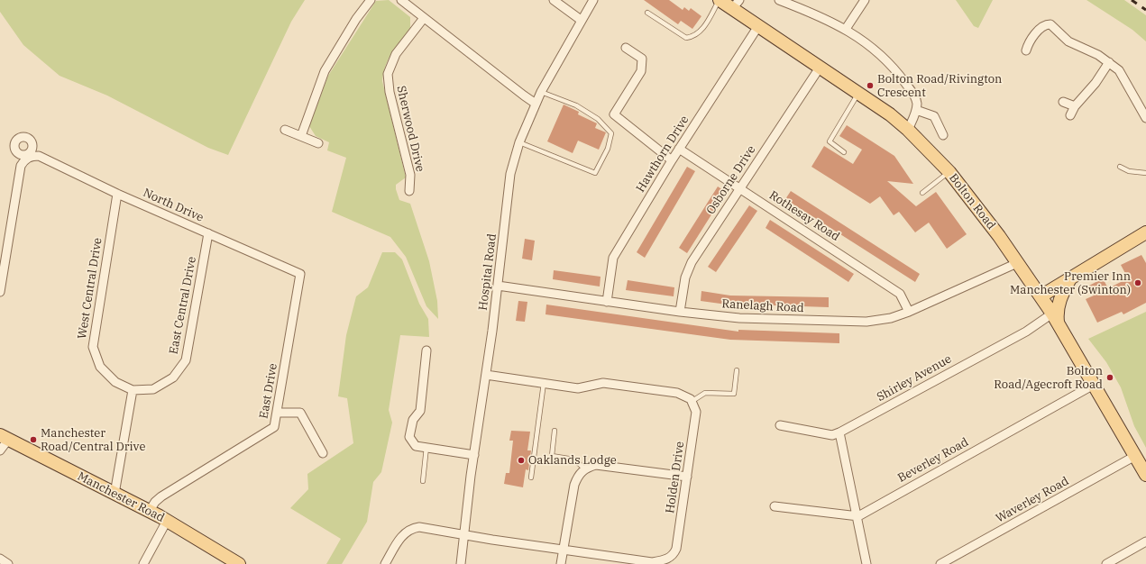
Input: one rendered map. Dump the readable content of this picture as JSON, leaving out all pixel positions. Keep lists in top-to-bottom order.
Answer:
{
  "streets": {
    "main road": ["Bolton Road", "Manchester Road"],
    "street": [
      "Sherwood Drive",
      "Hawthorn Drive",
      "Osborne Drive",
      "North Drive",
      "Rothesay Road",
      "Hospital Road",
      "West Central Drive",
      "East Central Drive",
      "Ranelagh Road",
      "Shirley Avenue",
      "East Drive",
      "Beverley Road",
      "Holden Drive",
      "Waverley Road"
    ]
  },
  "crossings": [
    ["Hawthorn Drive", "Bolton Road"],
    ["Hawthorn Drive", "Rothesay Road"],
    ["Hawthorn Drive", "Ranelagh Road"],
    ["Osborne Drive", "Bolton Road"],
    ["Osborne Drive", "Rothesay Road"],
    ["Osborne Drive", "Ranelagh Road"],
    ["Bolton Road", "Ranelagh Road"],
    ["Bolton Road", "Shirley Avenue"],
    ["Bolton Road", "Beverley Road"],
    ["Bolton Road", "Waverley Road"],
    ["North Drive", "West Central Drive"],
    ["North Drive", "East Central Drive"],
    ["North Drive", "East Drive"],
    ["Rothesay Road", "Ranelagh Road"],
    ["Hospital Road", "Ranelagh Road"],
    ["Hospital Road", "Holden Drive"],
    ["West Central Drive", "East Central Drive"],
    ["East Drive", "Manchester Road"]
  ],
  "places": [
    "Bolton Road/Rivington Crescent",
    "Premier Inn Manchester (Swinton)",
    "Bolton Road/Agecroft Road",
    "Manchester Road/Central Drive",
    "Oaklands Lodge"
  ]
}
